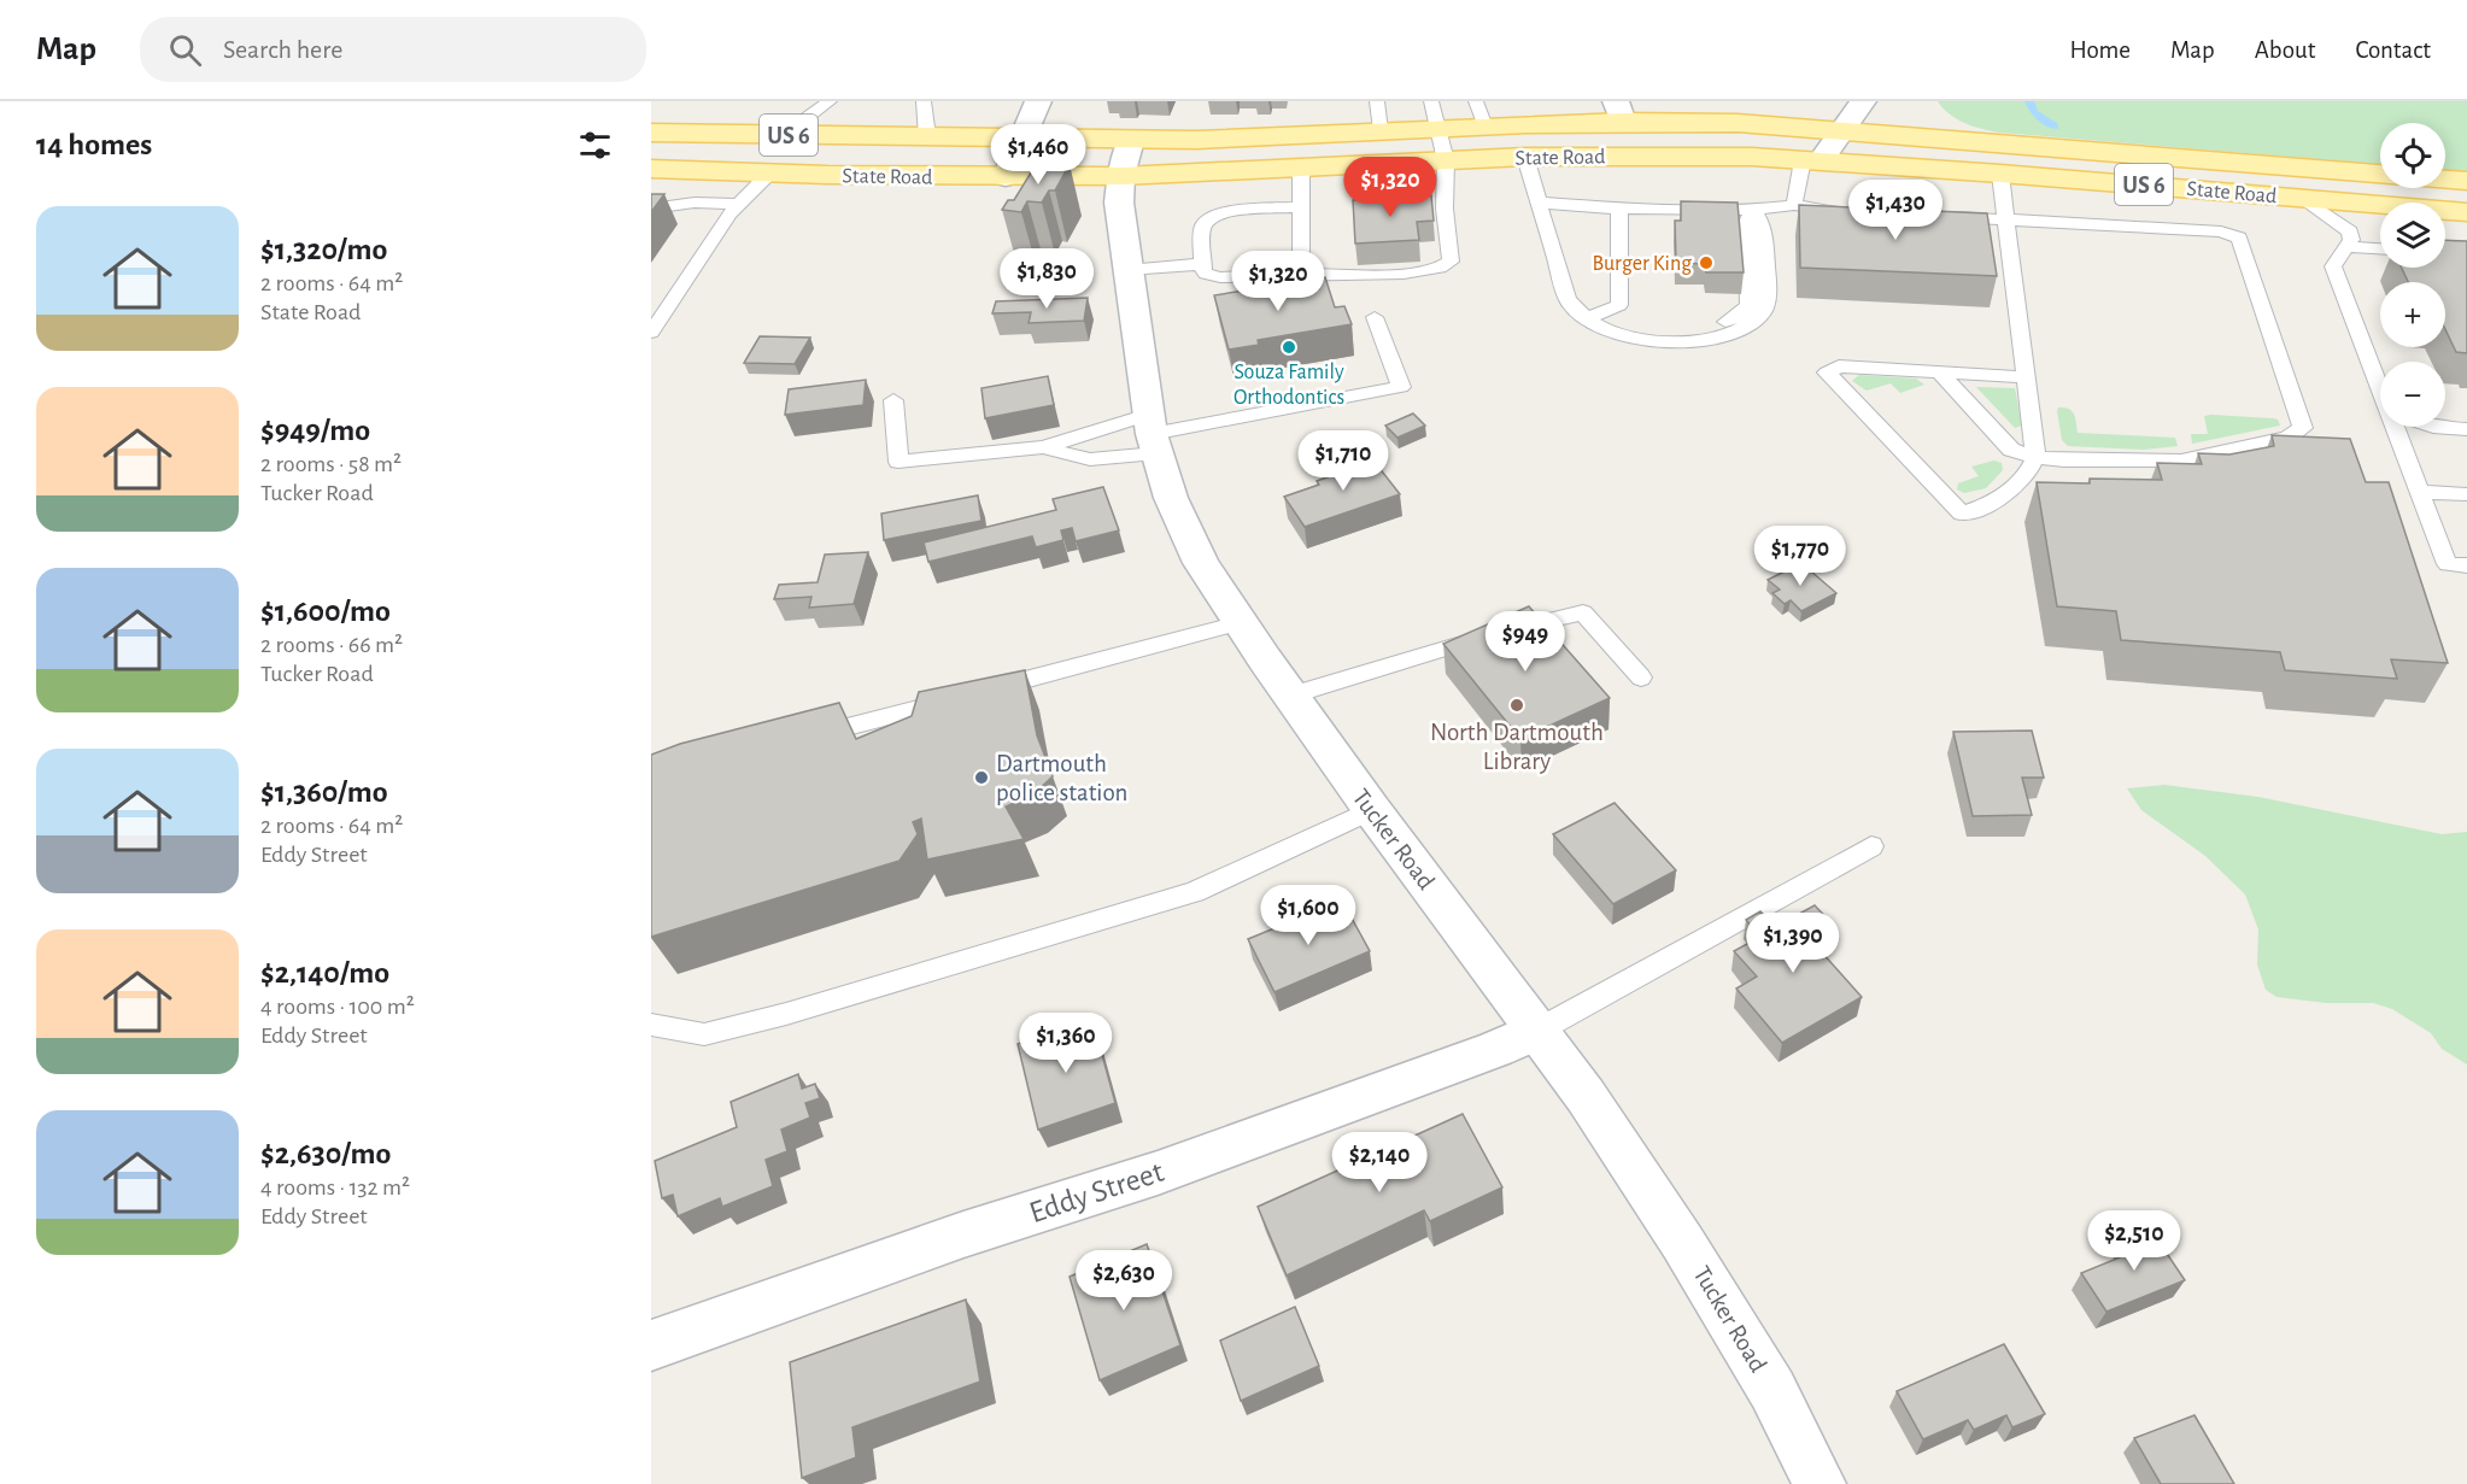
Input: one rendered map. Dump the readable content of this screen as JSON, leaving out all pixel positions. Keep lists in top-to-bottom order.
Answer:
{
  "streets": {
    "main road": [
      "US 6",
      "State Road",
      "Tucker Road",
      "Eddy Street"
    ]
  },
  "crossings": [
    ["State Road", "Tucker Road"],
    ["Tucker Road", "Eddy Street"]
  ],
  "places": [
    "Burger King",
    "Souza Family Orthodontics",
    "North Dartmouth Library",
    "Dartmouth police station"
  ],
  "page": {
    "header": "Map",
    "search": "Search here",
    "nav": [
      "Home",
      "Map",
      "About",
      "Contact"
    ],
    "heading": "14 homes",
    "map_buttons": ["+", "−"],
    "price": [
      "$1,460",
      "$1,320",
      "$1,430",
      "$1,830",
      "$1,320",
      "$1,710",
      "$1,770",
      "$949",
      "$1,600",
      "$1,390",
      "$1,360",
      "$2,140",
      "$2,510",
      "$2,630"
    ],
    "list": [
      {
        "name": "$1,320/mo",
        "note": "2 rooms · 64 m² · State Road"
      },
      {
        "name": "$949/mo",
        "note": "2 rooms · 58 m² · Tucker Road"
      },
      {
        "name": "$1,600/mo",
        "note": "2 rooms · 66 m² · Tucker Road"
      },
      {
        "name": "$1,360/mo",
        "note": "2 rooms · 64 m² · Eddy Street"
      },
      {
        "name": "$2,140/mo",
        "note": "4 rooms · 100 m² · Eddy Street"
      },
      {
        "name": "$2,630/mo",
        "note": "4 rooms · 132 m² · Eddy Street"
      }
    ]
  }
}
